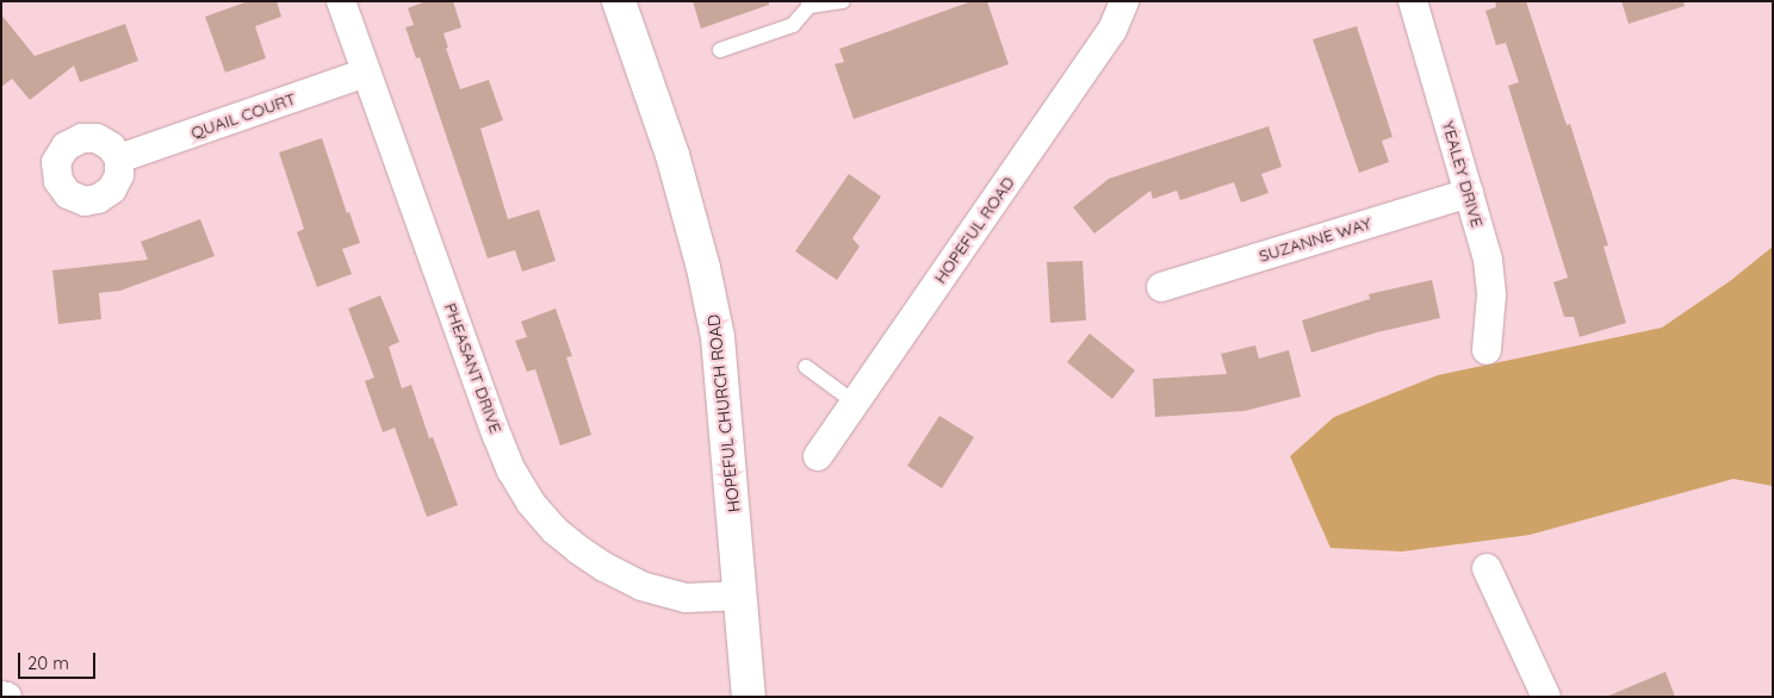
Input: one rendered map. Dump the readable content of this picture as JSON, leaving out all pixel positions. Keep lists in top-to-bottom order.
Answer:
{
  "streets": {
    "main road": ["HOPEFUL CHURCH ROAD"],
    "street": [
      "QUAIL COURT",
      "YEALEY DRIVE",
      "HOPEFUL ROAD",
      "SUZANNE WAY",
      "PHEASANT DRIVE"
    ]
  },
  "crossings": [
    ["QUAIL COURT", "PHEASANT DRIVE"],
    ["YEALEY DRIVE", "SUZANNE WAY"],
    ["PHEASANT DRIVE", "HOPEFUL CHURCH ROAD"]
  ],
  "scale_bar": "20 m"
}
